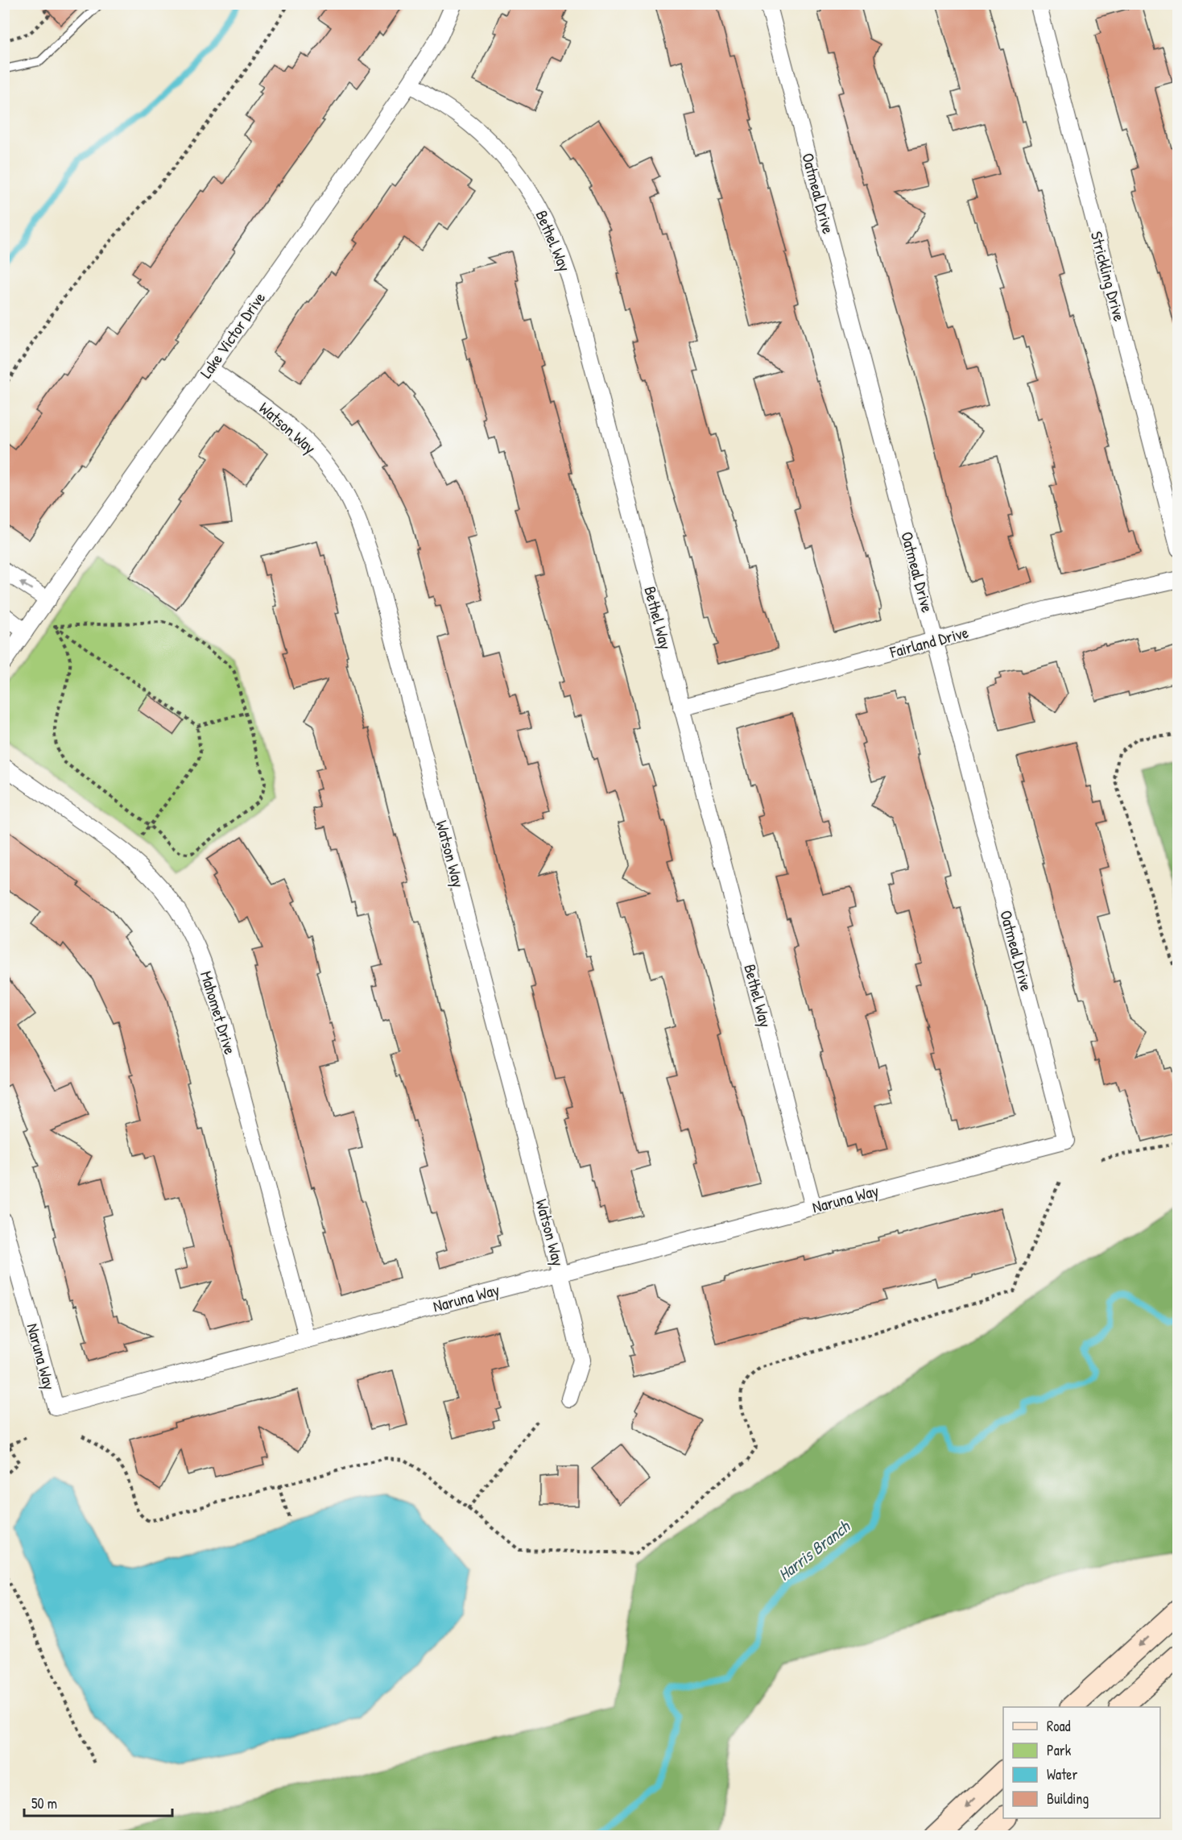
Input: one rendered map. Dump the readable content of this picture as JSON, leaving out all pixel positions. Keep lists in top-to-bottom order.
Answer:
{
  "streets": {
    "street": [
      "Oatmeal Drive",
      "Bethel Way",
      "Strickling Drive",
      "Lake Victor Drive",
      "Watson Way",
      "Fairland Drive",
      "Mahomet Drive",
      "Naruna Way"
    ]
  },
  "crossings": [
    ["Oatmeal Drive", "Fairland Drive"],
    ["Oatmeal Drive", "Naruna Way"],
    ["Bethel Way", "Lake Victor Drive"],
    ["Bethel Way", "Fairland Drive"],
    ["Bethel Way", "Naruna Way"],
    ["Lake Victor Drive", "Watson Way"],
    ["Watson Way", "Naruna Way"],
    ["Mahomet Drive", "Naruna Way"]
  ],
  "water": ["Harris Branch"],
  "legend": [
    "Road",
    "Park",
    "Water",
    "Building"
  ],
  "scale_bar": "50 m"
}
